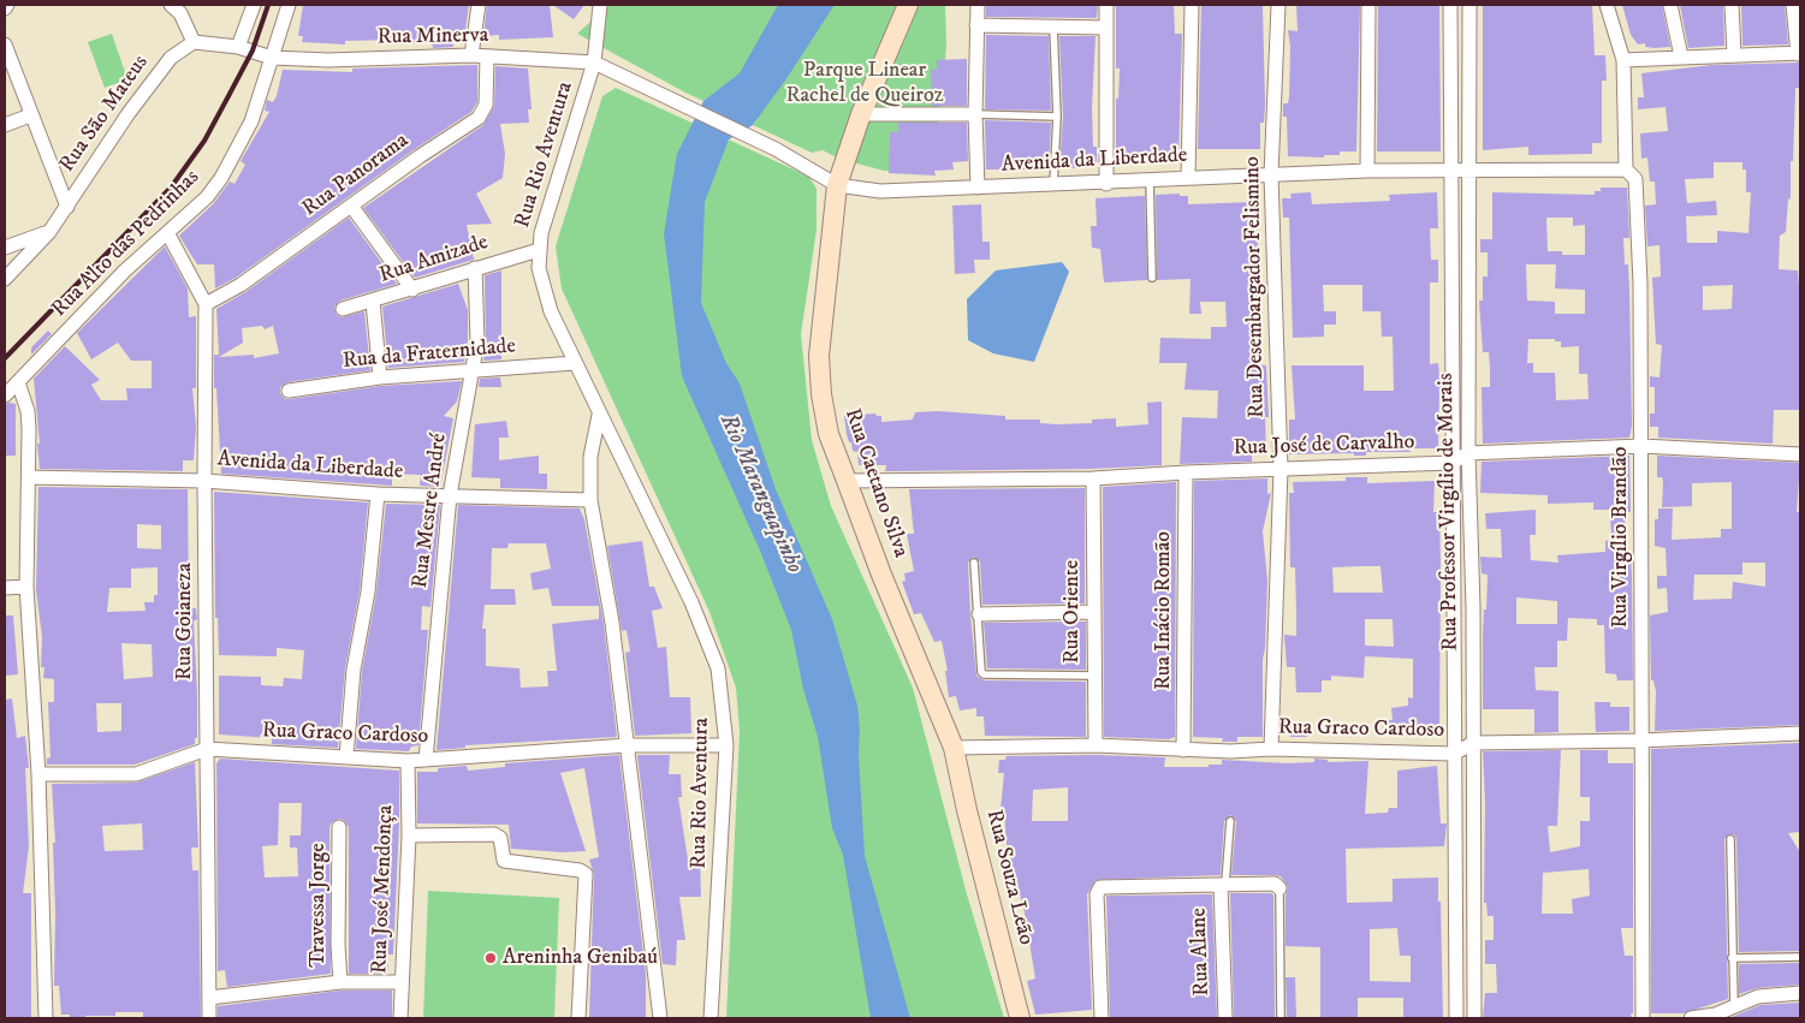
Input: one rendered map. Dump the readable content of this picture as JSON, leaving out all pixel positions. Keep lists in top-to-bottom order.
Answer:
{
  "streets": {
    "main road": ["Rua Caetano Silva", "Rua Souza Leão"],
    "street": [
      "Rua Minerva",
      "Rua São Mateus",
      "Rua Rio Aventura",
      "Avenida da Liberdade",
      "Rua Panorama",
      "Rua Alto das Pedrinhas",
      "Rua Amizade",
      "Rua Desembargador Felismino",
      "Rua da Fraternidade",
      "Rua José de Carvalho",
      "Rua Mestre André",
      "Rua Professor Virgílio de Morais",
      "Rua Virgílio Brandão",
      "Rua Inácio Romão",
      "Rua Oriente",
      "Rua Goianeza",
      "Rua Graco Cardoso",
      "Rua José Mendonça",
      "Travessa Jorge",
      "Rua Alane"
    ]
  },
  "crossings": [
    ["Rua Minerva", "Rua Rio Aventura"],
    ["Rua Minerva", "Avenida da Liberdade"],
    ["Rua Minerva", "Rua Panorama"],
    ["Rua Minerva", "Rua Alto das Pedrinhas"],
    ["Rua Rio Aventura", "Avenida da Liberdade"],
    ["Rua Rio Aventura", "Rua Amizade"],
    ["Rua Rio Aventura", "Rua da Fraternidade"],
    ["Rua Rio Aventura", "Rua Graco Cardoso"],
    ["Avenida da Liberdade", "Rua Desembargador Felismino"],
    ["Avenida da Liberdade", "Rua Caetano Silva"],
    ["Avenida da Liberdade", "Rua Mestre André"],
    ["Avenida da Liberdade", "Rua Professor Virgílio de Morais"],
    ["Avenida da Liberdade", "Rua Virgílio Brandão"],
    ["Avenida da Liberdade", "Rua Goianeza"],
    ["Rua Panorama", "Rua Goianeza"],
    ["Rua Alto das Pedrinhas", "Rua Goianeza"],
    ["Rua Amizade", "Rua Mestre André"],
    ["Rua Desembargador Felismino", "Rua José de Carvalho"],
    ["Rua Desembargador Felismino", "Rua Graco Cardoso"],
    ["Rua da Fraternidade", "Rua Mestre André"],
    ["Rua José de Carvalho", "Rua Caetano Silva"],
    ["Rua José de Carvalho", "Rua Professor Virgílio de Morais"],
    ["Rua José de Carvalho", "Rua Virgílio Brandão"],
    ["Rua José de Carvalho", "Rua Inácio Romão"],
    ["Rua José de Carvalho", "Rua Oriente"],
    ["Rua Caetano Silva", "Rua Graco Cardoso"],
    ["Rua Caetano Silva", "Rua Souza Leão"],
    ["Rua Mestre André", "Rua Graco Cardoso"],
    ["Rua Professor Virgílio de Morais", "Rua Graco Cardoso"],
    ["Rua Virgílio Brandão", "Rua Graco Cardoso"],
    ["Rua Inácio Romão", "Rua Graco Cardoso"],
    ["Rua Oriente", "Rua Graco Cardoso"],
    ["Rua Goianeza", "Rua Graco Cardoso"],
    ["Rua Graco Cardoso", "Rua Souza Leão"],
    ["Rua Graco Cardoso", "Rua José Mendonça"]
  ],
  "water": ["Rio Maranguapinho"],
  "parks": ["Parque Linear Rachel de Queiroz"],
  "places": ["Areninha Genibaú"]
}
